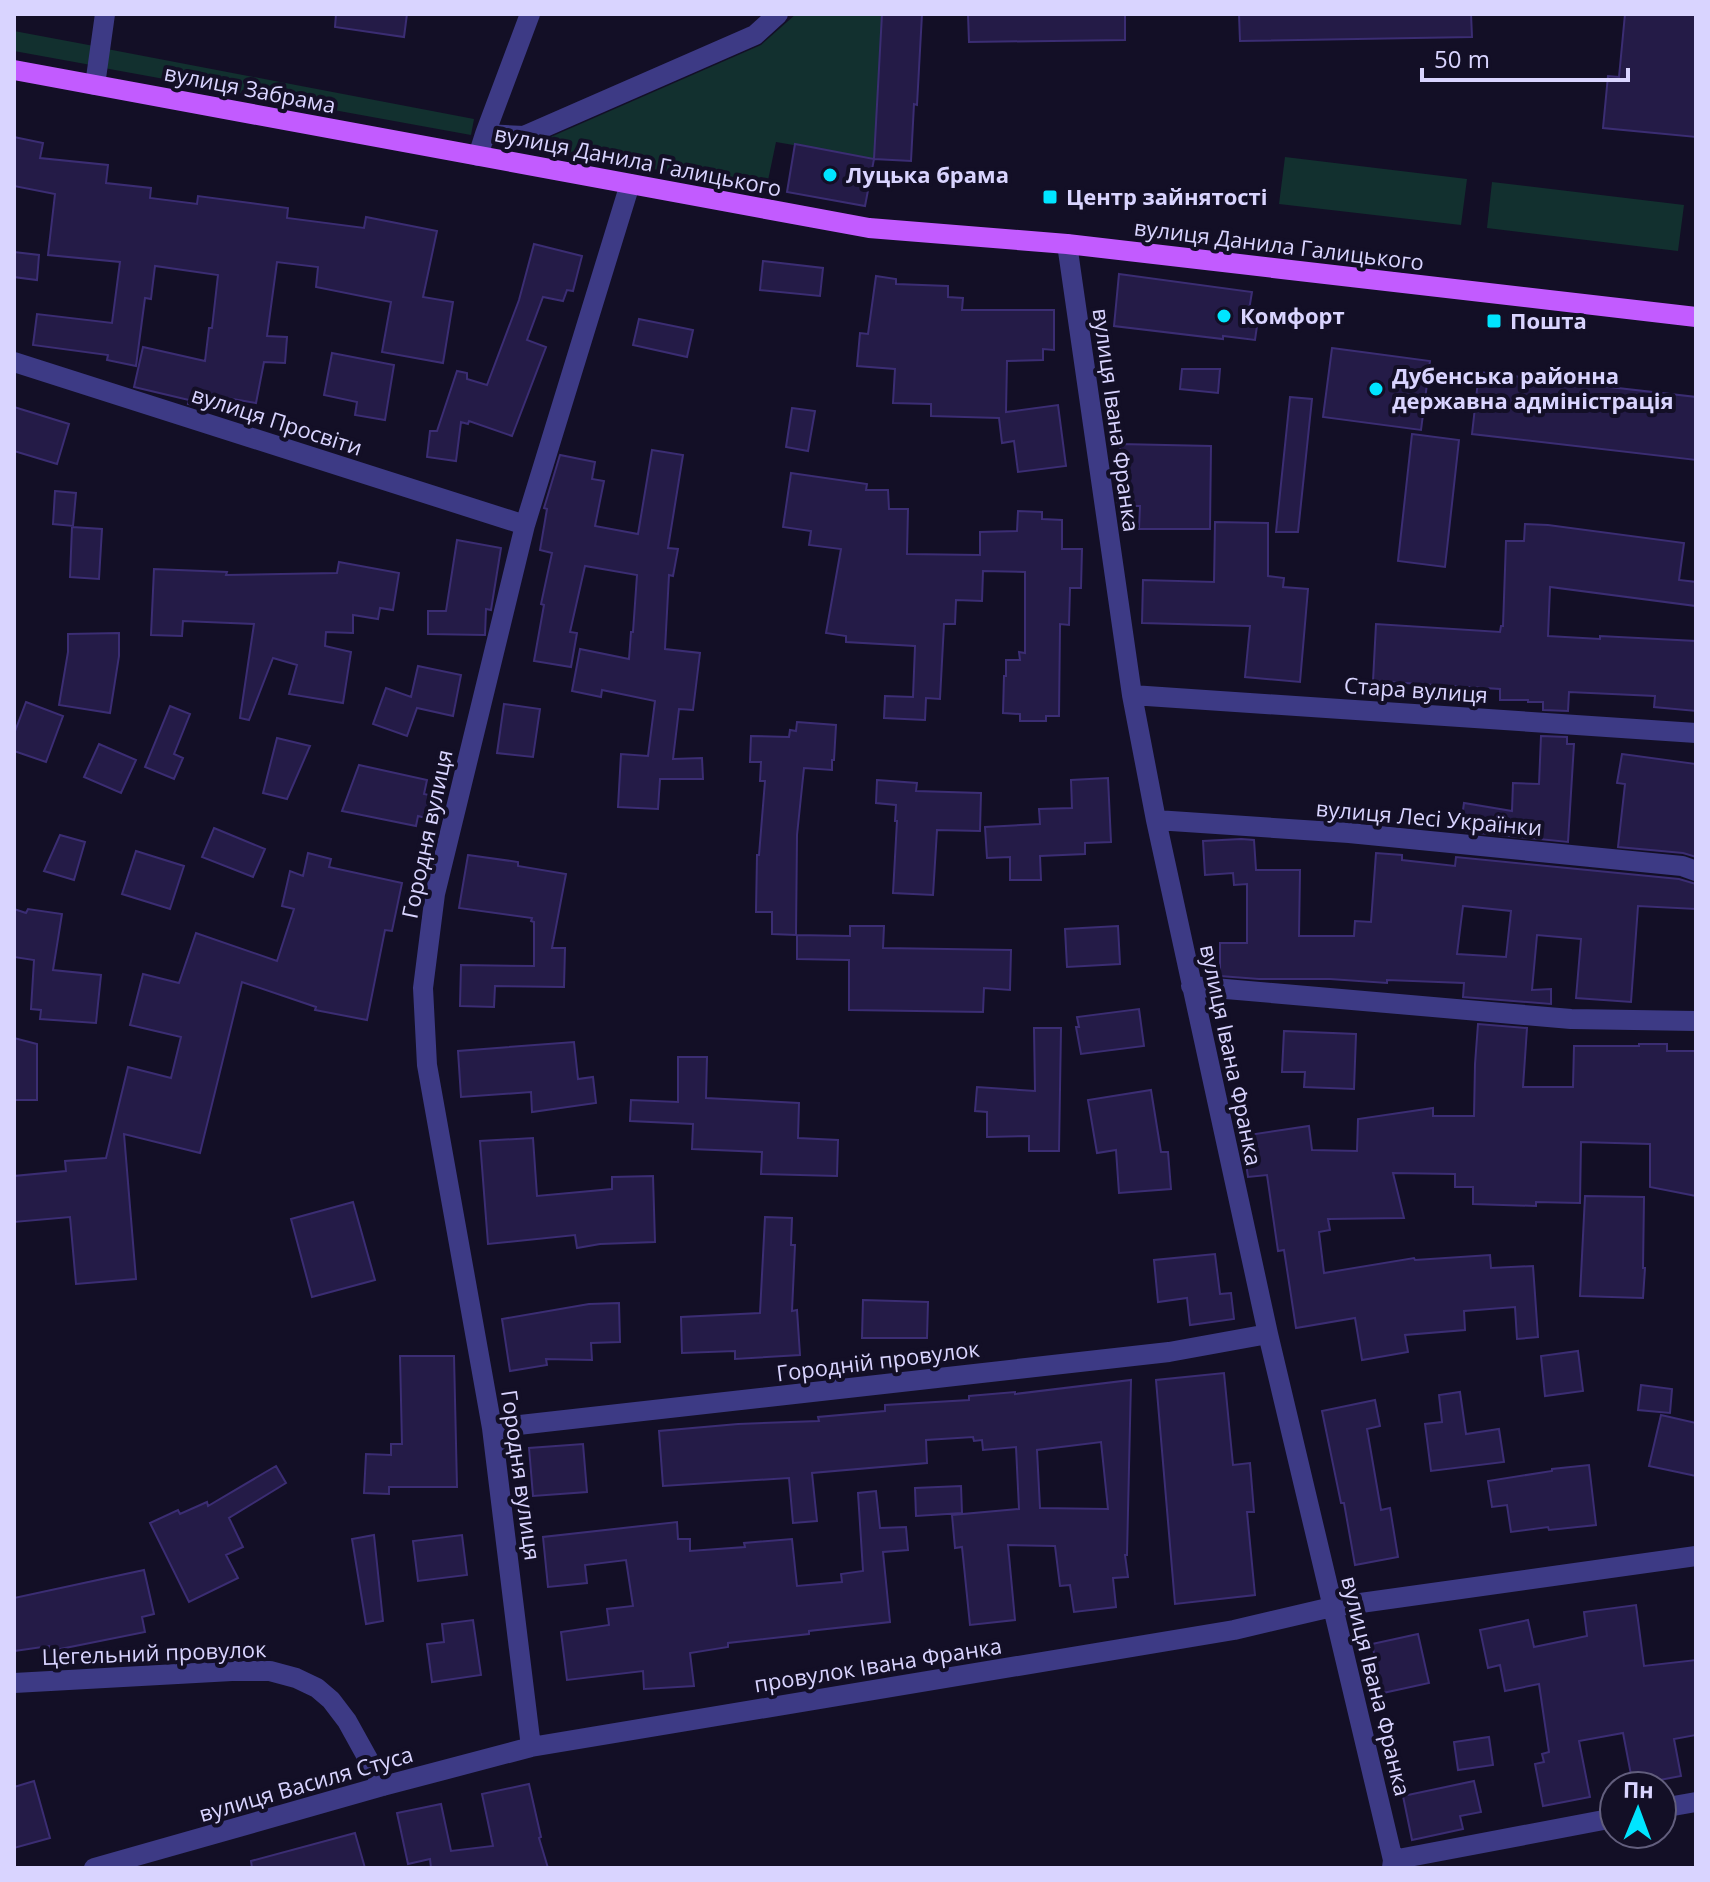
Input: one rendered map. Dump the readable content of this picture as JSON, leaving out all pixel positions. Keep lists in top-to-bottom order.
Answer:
{
  "streets": {
    "main road": ["вулиця Забрама", "вулиця Данила Галицького"],
    "street": [
      "вулиця Івана Франка",
      "вулиця Просвіти",
      "Стара вулиця",
      "вулиця Лесі Українки",
      "Городня вулиця",
      "Городній провулок",
      "Цегельний провулок",
      "провулок Івана Франка",
      "вулиця Василя Стуса"
    ]
  },
  "crossings": [
    ["вулиця Забрама", "вулиця Данила Галицького"],
    ["вулиця Данила Галицького", "вулиця Івана Франка"],
    ["вулиця Данила Галицького", "Городня вулиця"],
    ["вулиця Івана Франка", "Стара вулиця"],
    ["вулиця Івана Франка", "вулиця Лесі Українки"],
    ["вулиця Івана Франка", "Городній провулок"],
    ["вулиця Івана Франка", "провулок Івана Франка"],
    ["вулиця Просвіти", "Городня вулиця"],
    ["Городня вулиця", "Городній провулок"],
    ["Городня вулиця", "провулок Івана Франка"],
    ["Городня вулиця", "вулиця Василя Стуса"],
    ["Цегельний провулок", "вулиця Василя Стуса"],
    ["провулок Івана Франка", "вулиця Василя Стуса"]
  ],
  "places": {
    "other": ["Луцька брама", "Комфорт", "Дубенська районна державна адміністрація"],
    "transit": ["Центр зайнятості", "Пошта"]
  },
  "scale_bar": "50 m",
  "north": "top"
}
